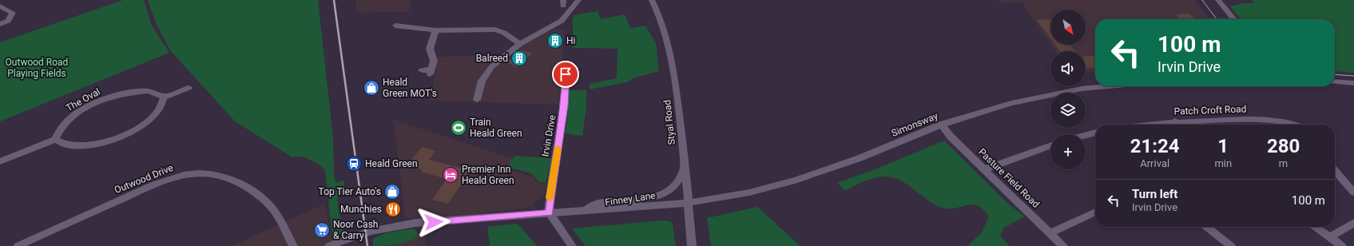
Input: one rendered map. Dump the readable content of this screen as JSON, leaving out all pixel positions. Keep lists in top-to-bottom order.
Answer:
{
  "streets": {
    "street": [
      "The Oval",
      "Patch Croft Road",
      "Styal Road",
      "Simonsway",
      "Irvin Drive",
      "Pasture Field Road",
      "Outwood Drive",
      "Finney Lane"
    ]
  },
  "crossings": [
    ["Styal Road", "Simonsway"],
    ["Styal Road", "Finney Lane"],
    ["Simonsway", "Pasture Field Road"],
    ["Simonsway", "Finney Lane"],
    ["Irvin Drive", "Finney Lane"]
  ],
  "parks": ["Outwood Road Playing Fields"],
  "places": {
    "building": ["Hi", "Balreed"],
    "shop": ["Heald Green MOT's", "Top Tier Auto's"],
    "sports": ["Train Heald Green"],
    "station": ["Heald Green"],
    "hotel": ["Premier Inn Heald Green"],
    "restaurant": ["Munchies"],
    "supermarket": ["Noor Cash & Carry"]
  },
  "north": "bottom right",
  "page": {
    "map_buttons": "+",
    "turn": ["100 m", "Irvin Drive"],
    "eta": [
      "21:24",
      "Arrival",
      "1",
      "min",
      "280",
      "m"
    ],
    "list": [
      {
        "name": "Turn left",
        "note": "Irvin Drive",
        "value": "100 m"
      }
    ]
  }
}
